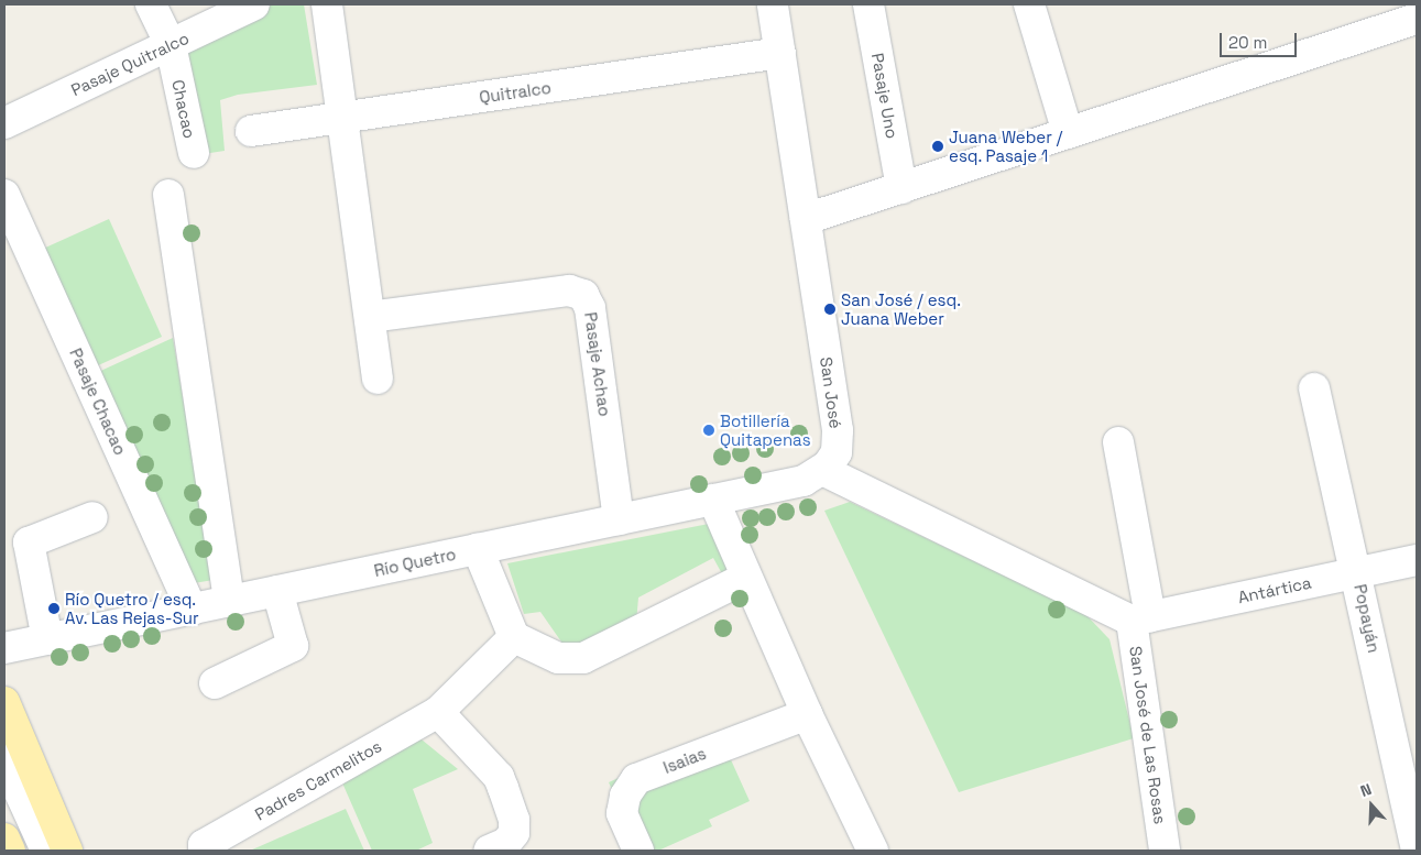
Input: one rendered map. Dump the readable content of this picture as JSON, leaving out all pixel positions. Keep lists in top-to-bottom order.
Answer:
{
  "streets": {
    "street": [
      "Pasaje Quitralco",
      "Quitralco",
      "Pasaje Uno",
      "Chacao",
      "Pasaje Achao",
      "San José",
      "Pasaje Chacao",
      "Río Quetro",
      "Antártica",
      "Popayán",
      "San José de Las Rosas",
      "Isaias",
      "Padres Carmelitos"
    ]
  },
  "crossings": [
    ["Pasaje Quitralco", "Chacao"],
    ["Quitralco", "San José"],
    ["Pasaje Achao", "Río Quetro"],
    ["San José", "Río Quetro"],
    ["Pasaje Chacao", "Río Quetro"],
    ["Antártica", "Popayán"],
    ["Antártica", "San José de Las Rosas"]
  ],
  "places": [
    "Juana Weber / esq. Pasaje 1",
    "San José / esq. Juana Weber",
    "Botillería Quitapenas",
    "Río Quetro / esq. Av. Las Rejas-Sur"
  ],
  "scale_bar": "20 m",
  "north": "top"
}
